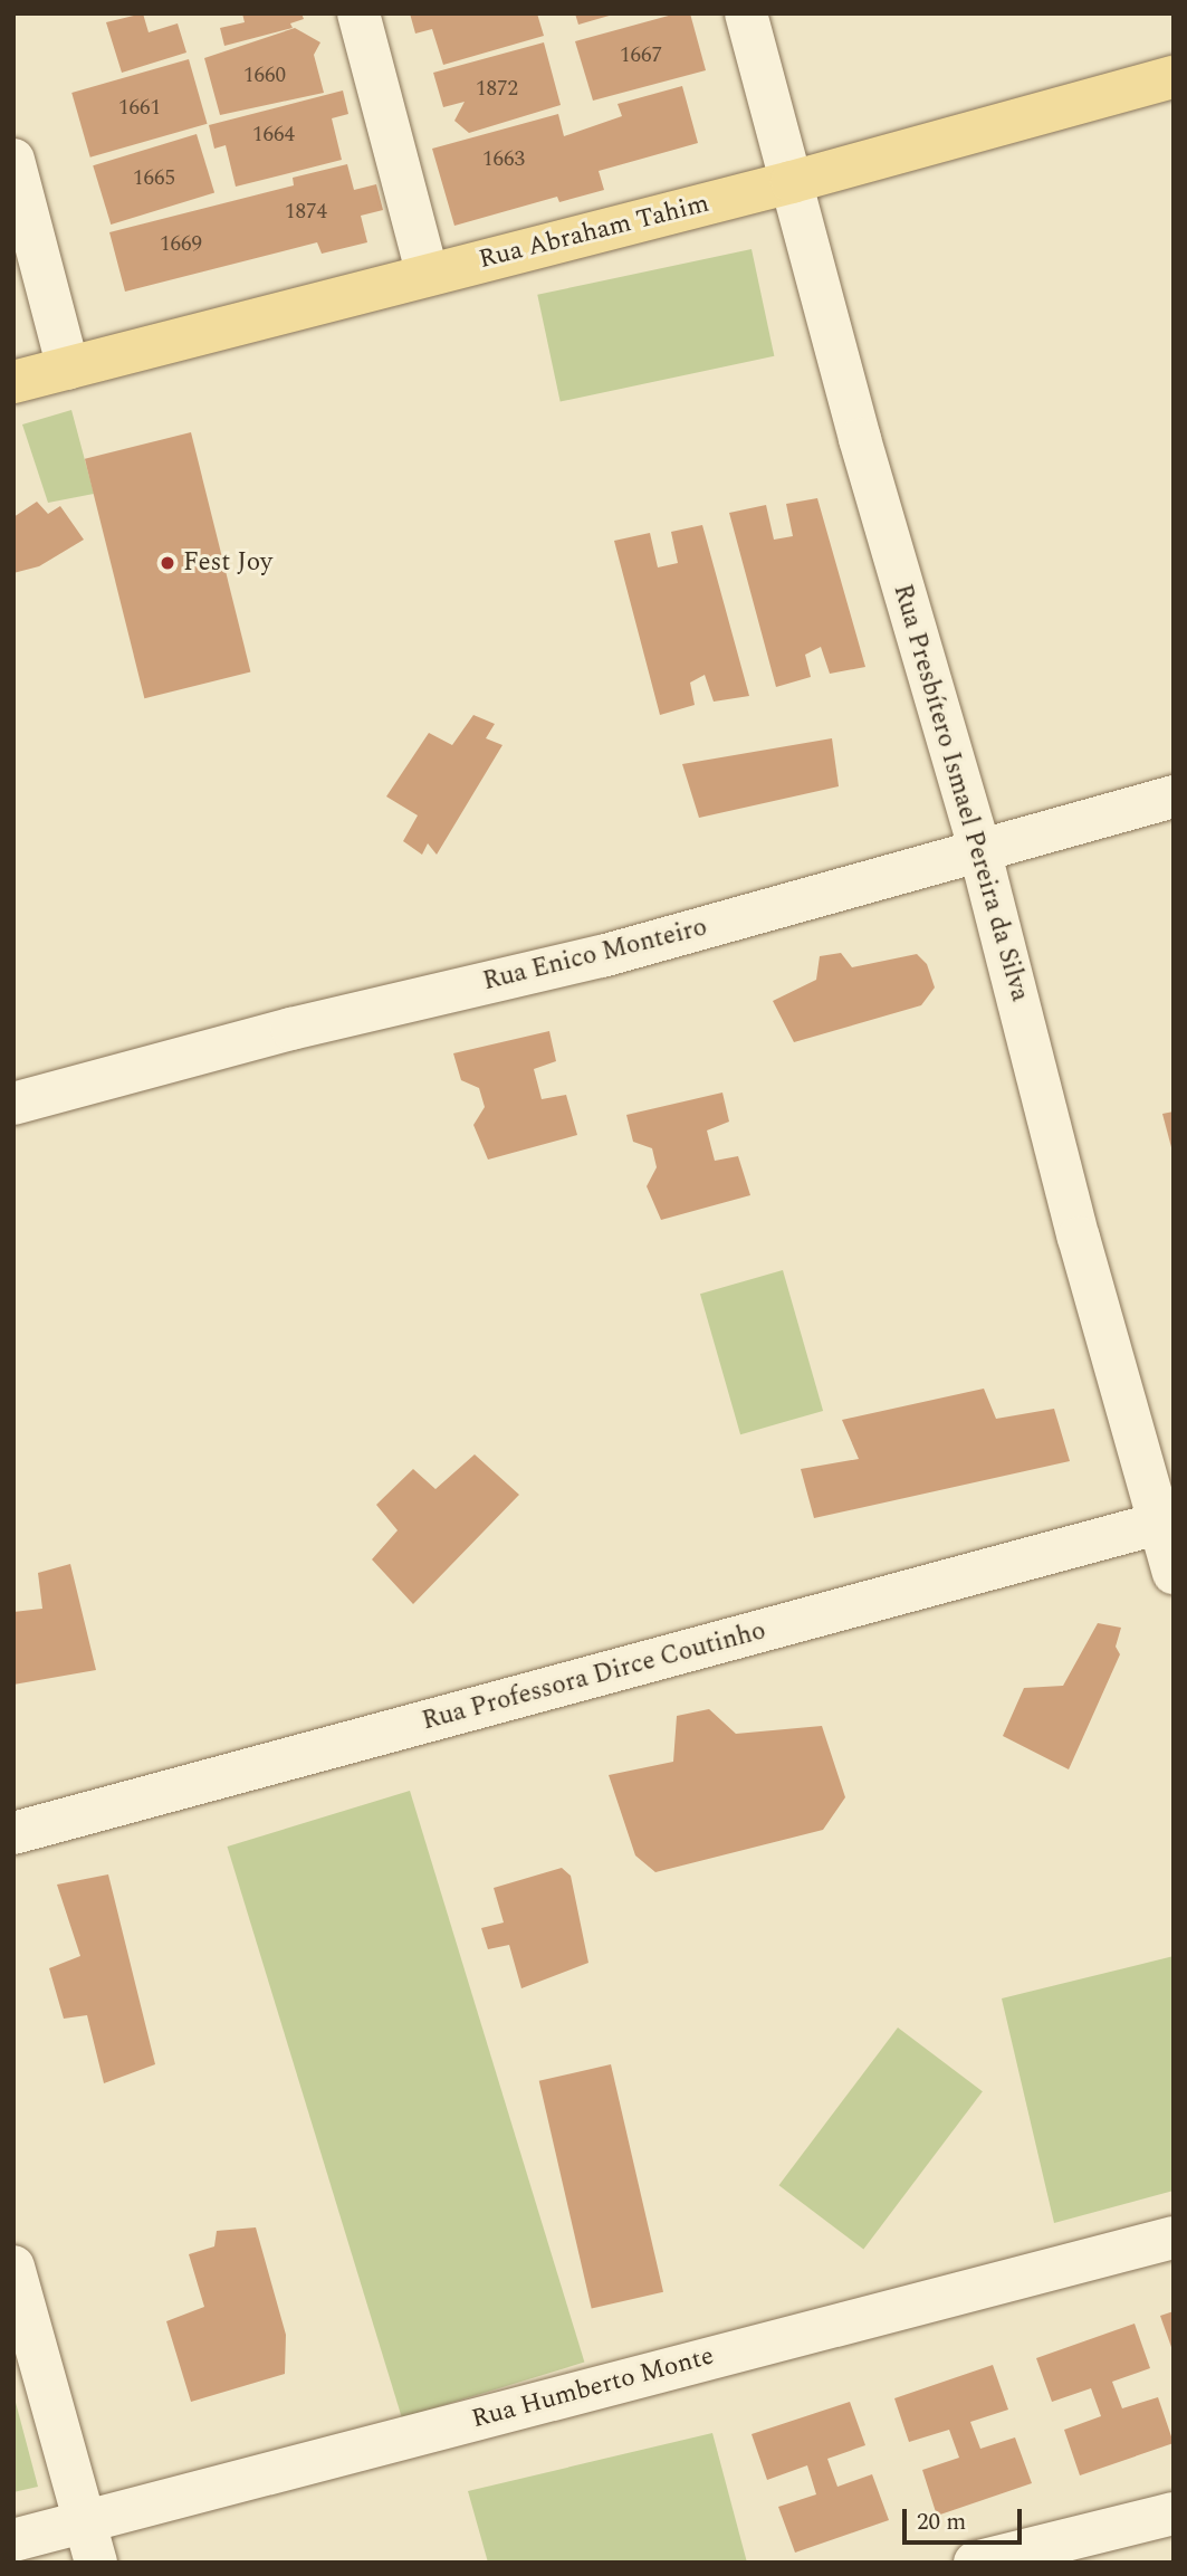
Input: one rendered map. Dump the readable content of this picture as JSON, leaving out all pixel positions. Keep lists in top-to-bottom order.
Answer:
{
  "streets": {
    "main road": ["Rua Abraham Tahim"],
    "street": [
      "Rua Presbítero Ismael Pereira da Silva",
      "Rua Enico Monteiro",
      "Rua Professora Dirce Coutinho",
      "Rua Humberto Monte"
    ]
  },
  "crossings": [
    ["Rua Abraham Tahim", "Rua Presbítero Ismael Pereira da Silva"],
    ["Rua Presbítero Ismael Pereira da Silva", "Rua Enico Monteiro"],
    ["Rua Presbítero Ismael Pereira da Silva", "Rua Professora Dirce Coutinho"]
  ],
  "places": ["Fest Joy"],
  "house_numbers": [
    "1667",
    "1660",
    "1872",
    "1661",
    "1664",
    "1663",
    "1665",
    "1874",
    "1669"
  ],
  "scale_bar": "20 m"
}
